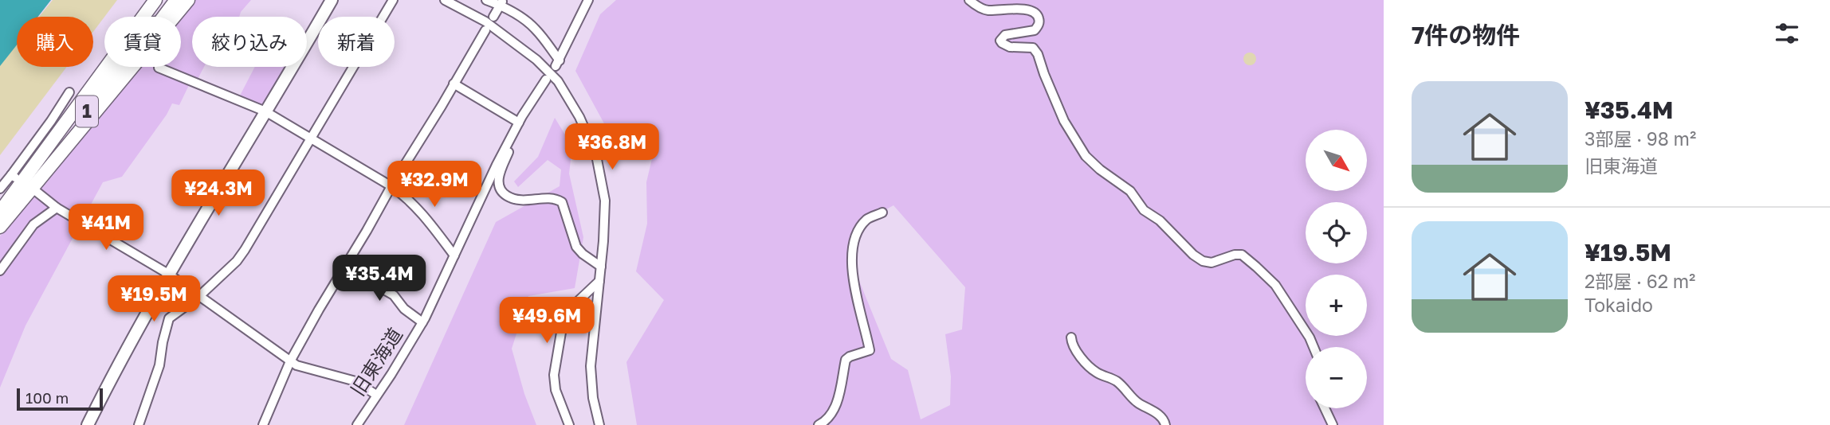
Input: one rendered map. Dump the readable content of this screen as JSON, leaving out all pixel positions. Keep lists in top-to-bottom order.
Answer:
{
  "streets": {
    "highway": ["1"],
    "street": ["旧東海道"]
  },
  "scale_bar": "100 m",
  "north": "bottom right",
  "page": {
    "heading": "7件の物件",
    "chip": [
      "購入",
      "賃貸",
      "絞り込み",
      "新着"
    ],
    "list": [
      {
        "name": "¥35.4M",
        "note": "3部屋 · 98 m² · 旧東海道"
      },
      {
        "name": "¥19.5M",
        "note": "2部屋 · 62 m² · Tokaido"
      }
    ],
    "price": [
      "¥36.8M",
      "¥32.9M",
      "¥24.3M",
      "¥41M",
      "¥35.4M",
      "¥19.5M",
      "¥49.6M"
    ],
    "map_buttons": ["+", "−"],
    "scale": "100 m"
  }
}
